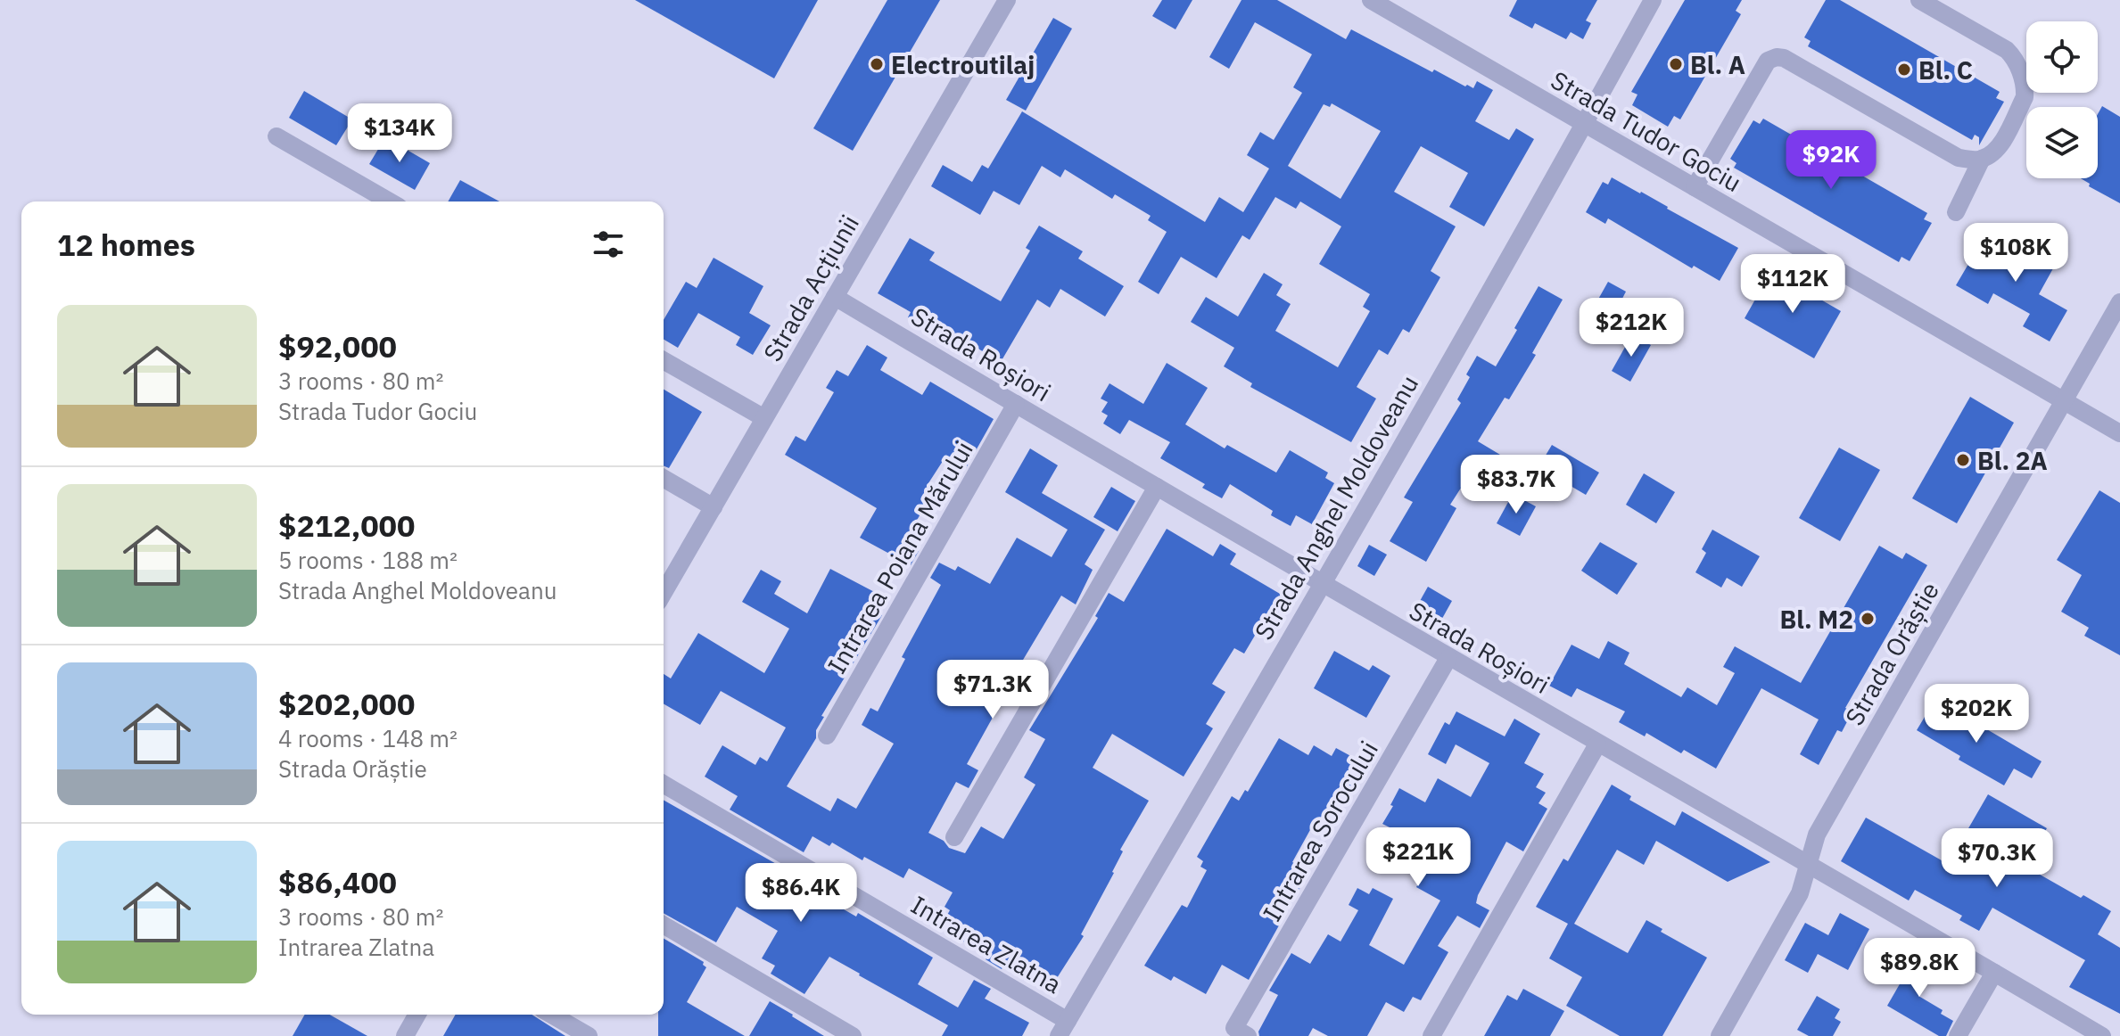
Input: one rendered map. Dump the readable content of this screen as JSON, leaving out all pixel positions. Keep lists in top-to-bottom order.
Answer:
{
  "streets": {
    "street": [
      "Strada Tudor Gociu",
      "Strada Acțiunii",
      "Strada Roșiori",
      "Strada Anghel Moldoveanu",
      "Intrarea Poiana Mărului",
      "Strada Orăștie",
      "Intrarea Sorocului",
      "Intrarea Zlatna"
    ]
  },
  "crossings": [
    ["Strada Tudor Gociu", "Strada Anghel Moldoveanu"],
    ["Strada Tudor Gociu", "Strada Orăștie"],
    ["Strada Acțiunii", "Strada Roșiori"],
    ["Strada Roșiori", "Strada Anghel Moldoveanu"],
    ["Strada Roșiori", "Intrarea Poiana Mărului"],
    ["Strada Roșiori", "Strada Orăștie"],
    ["Strada Roșiori", "Intrarea Sorocului"],
    ["Strada Anghel Moldoveanu", "Intrarea Zlatna"]
  ],
  "places": [
    "Electroutilaj",
    "Bl. A",
    "Bl. C",
    "Bl. 2A",
    "Bl. M2"
  ],
  "page": {
    "price": [
      "$134K",
      "$92K",
      "$108K",
      "$112K",
      "$212K",
      "$83.7K",
      "$71.3K",
      "$202K",
      "$221K",
      "$70.3K",
      "$86.4K",
      "$89.8K"
    ],
    "heading": "12 homes",
    "list": [
      {
        "name": "$92,000",
        "note": "3 rooms · 80 m² · Strada Tudor Gociu"
      },
      {
        "name": "$212,000",
        "note": "5 rooms · 188 m² · Strada Anghel Moldoveanu"
      },
      {
        "name": "$202,000",
        "note": "4 rooms · 148 m² · Strada Orăștie"
      },
      {
        "name": "$86,400",
        "note": "3 rooms · 80 m² · Intrarea Zlatna"
      }
    ]
  }
}
